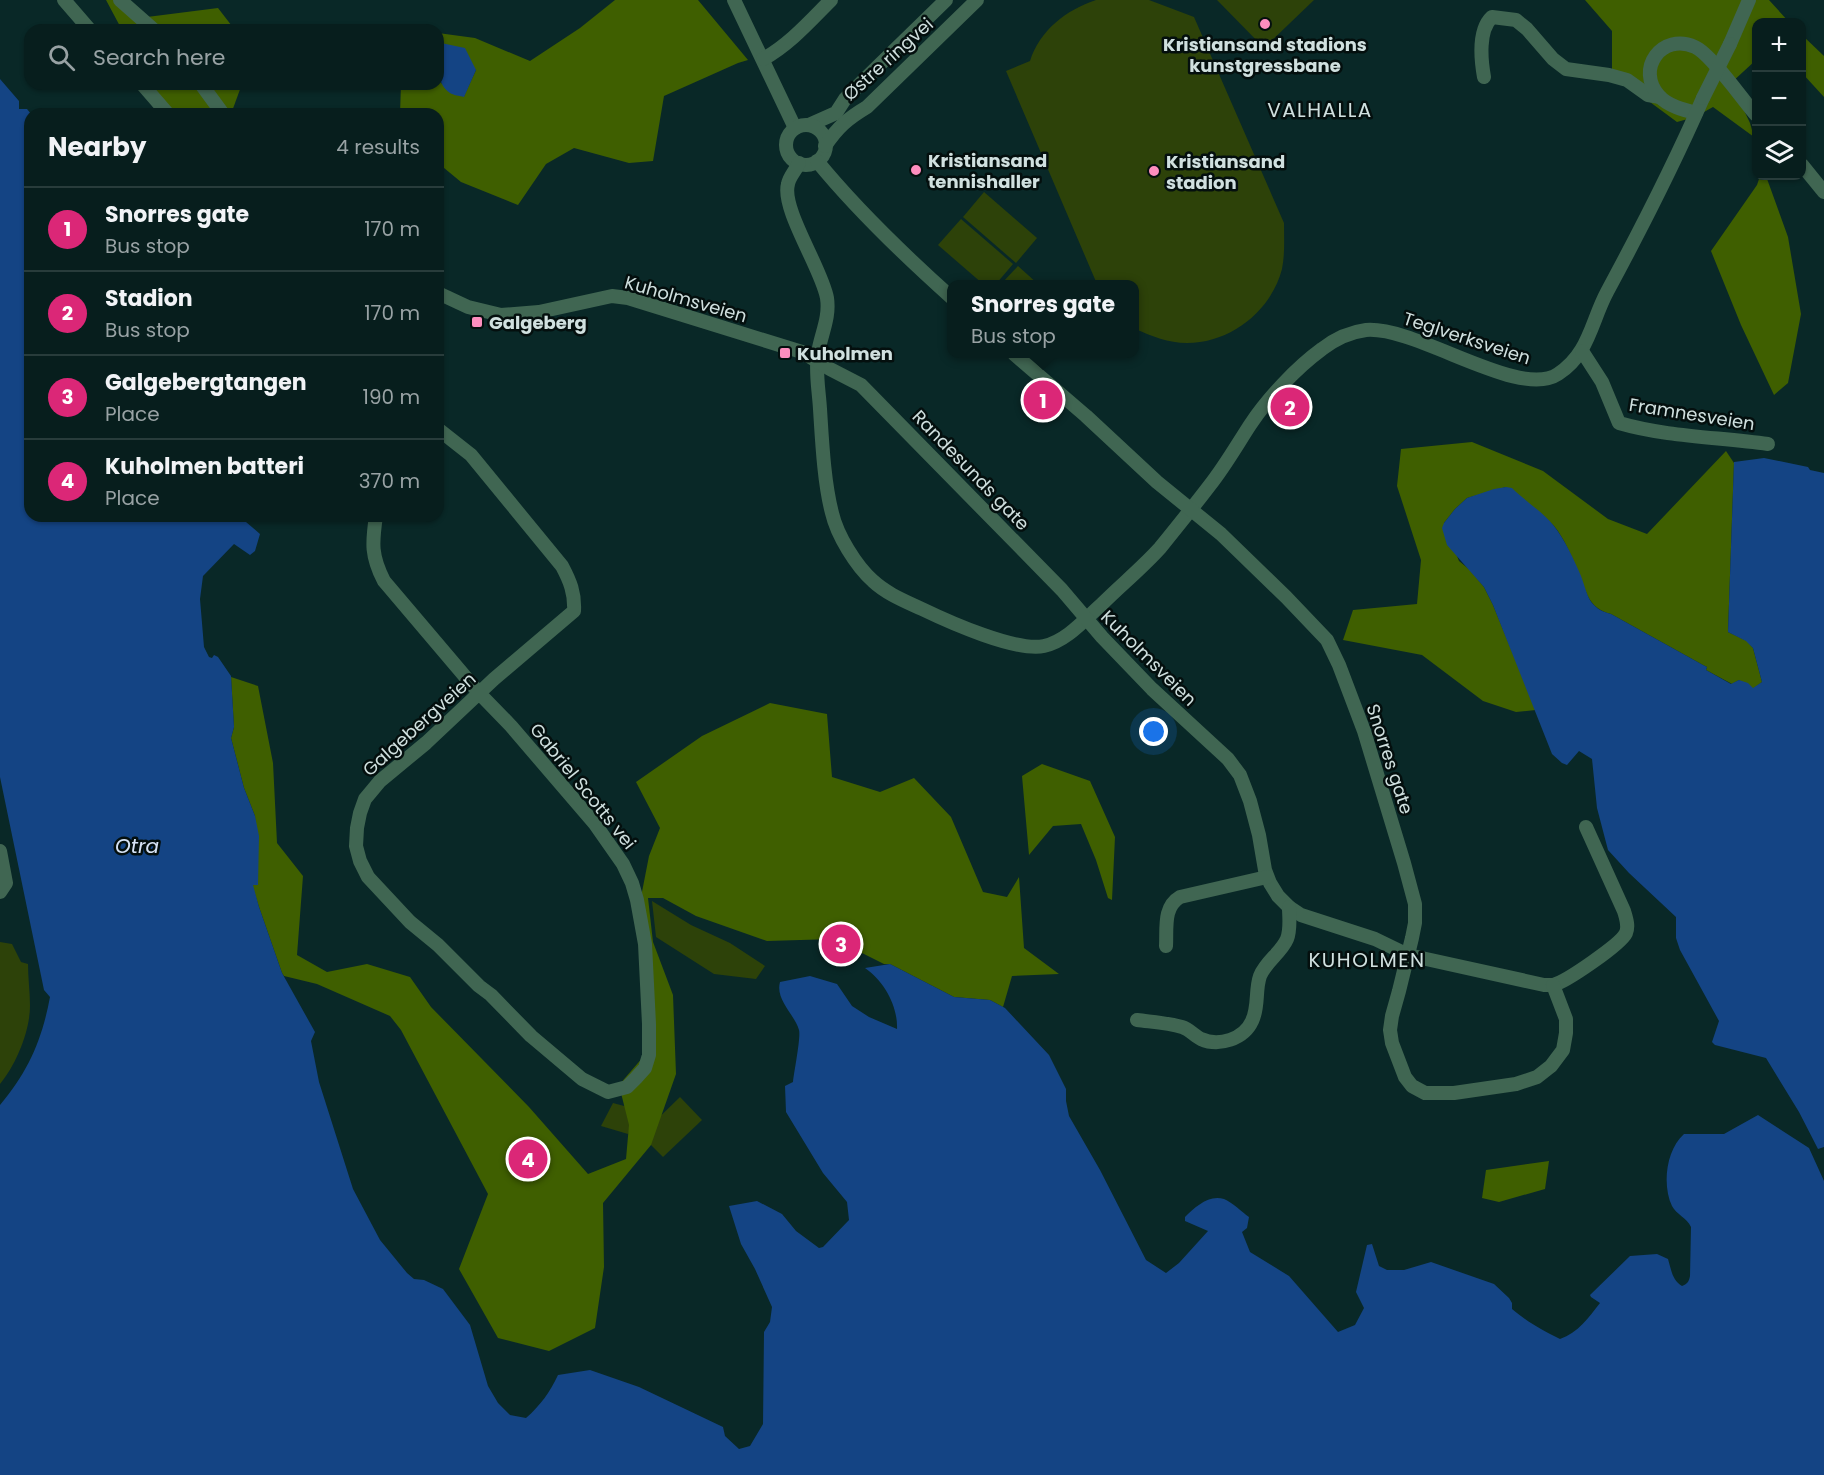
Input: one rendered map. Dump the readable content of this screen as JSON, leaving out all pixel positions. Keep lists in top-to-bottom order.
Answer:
{
  "streets": {
    "street": [
      "Østre ringvei",
      "Kuholmsveien",
      "Teglverksveien",
      "Framnesveien",
      "Randesunds gate",
      "Galgebergveien",
      "Snorres gate",
      "Gabriel Scotts vei"
    ]
  },
  "crossings": [
    ["Østre ringvei", "Kuholmsveien"],
    ["Kuholmsveien", "Teglverksveien"],
    ["Kuholmsveien", "Randesunds gate"],
    ["Kuholmsveien", "Snorres gate"],
    ["Teglverksveien", "Framnesveien"],
    ["Teglverksveien", "Randesunds gate"],
    ["Teglverksveien", "Snorres gate"],
    ["Galgebergveien", "Gabriel Scotts vei"]
  ],
  "districts": ["VALHALLA", "KUHOLMEN"],
  "water": ["Otra"],
  "places": {
    "other": ["Kristiansand stadions kunstgressbane", "Kristiansand tennishaller", "Kristiansand stadion"],
    "transit": ["Galgeberg", "Kuholmen"]
  },
  "page": {
    "map_buttons": ["+", "−"],
    "search": "Search here",
    "heading": ["Nearby", "4 results"],
    "list": [
      {
        "mark": "1",
        "name": "Snorres gate",
        "note": "Bus stop",
        "value": "170 m"
      },
      {
        "mark": "2",
        "name": "Stadion",
        "note": "Bus stop",
        "value": "170 m"
      },
      {
        "mark": "3",
        "name": "Galgebergtangen",
        "note": "Place",
        "value": "190 m"
      },
      {
        "mark": "4",
        "name": "Kuholmen batteri",
        "note": "Place",
        "value": "370 m"
      }
    ],
    "popup": ["Snorres gate", "Bus stop"],
    "pins": [
      "1",
      "2",
      "3",
      "4"
    ]
  }
}
